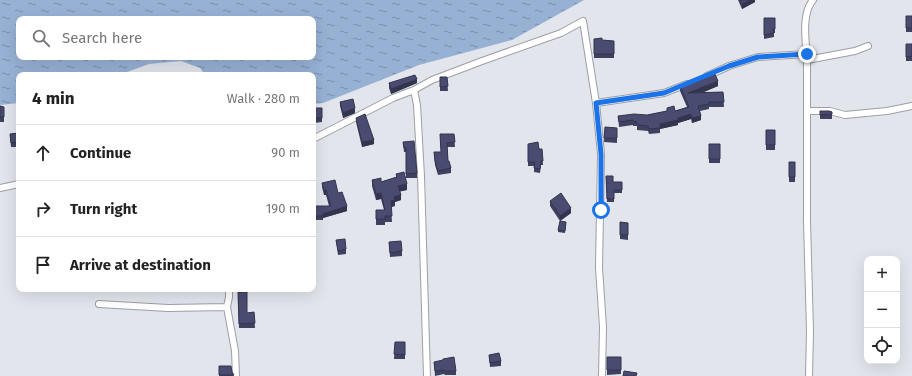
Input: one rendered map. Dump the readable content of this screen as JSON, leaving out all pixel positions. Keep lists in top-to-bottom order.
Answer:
{
  "page": {
    "search": "Search here",
    "heading": ["4 min", "Walk · 280 m"],
    "list": [
      ["Continue", "90 m"],
      ["Turn right", "190 m"],
      "Arrive at destination"
    ],
    "map_buttons": ["+", "−"]
  }
}
